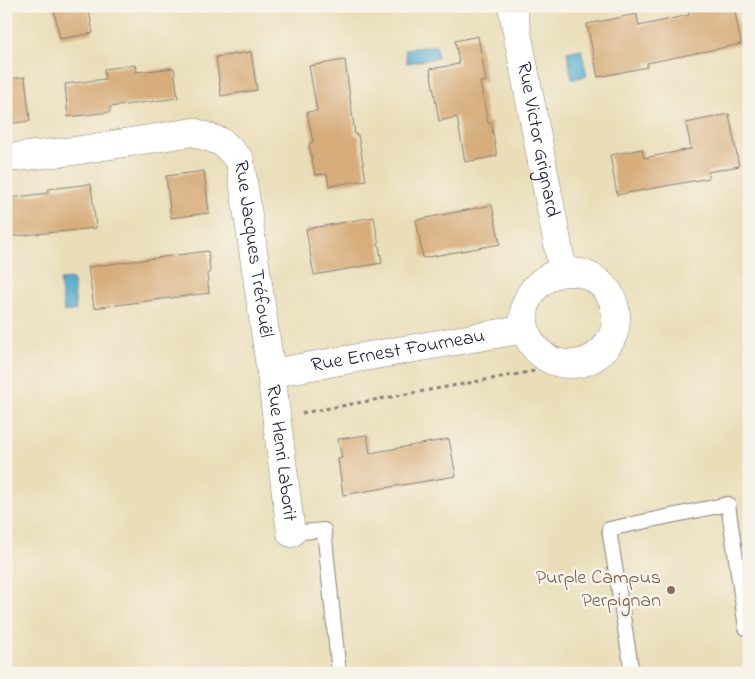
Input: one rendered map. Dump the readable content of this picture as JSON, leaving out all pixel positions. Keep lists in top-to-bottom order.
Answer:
{
  "streets": {
    "street": [
      "Rue Victor Grignard",
      "Rue Jacques Tréfouël",
      "Rue Ernest Fourneau",
      "Rue Henri Laborit"
    ]
  },
  "crossings": [
    ["Rue Victor Grignard", "Rue Ernest Fourneau"],
    ["Rue Jacques Tréfouël", "Rue Ernest Fourneau"],
    ["Rue Jacques Tréfouël", "Rue Henri Laborit"],
    ["Rue Ernest Fourneau", "Rue Henri Laborit"]
  ],
  "places": ["Purple Campus Perpignan"]
}
